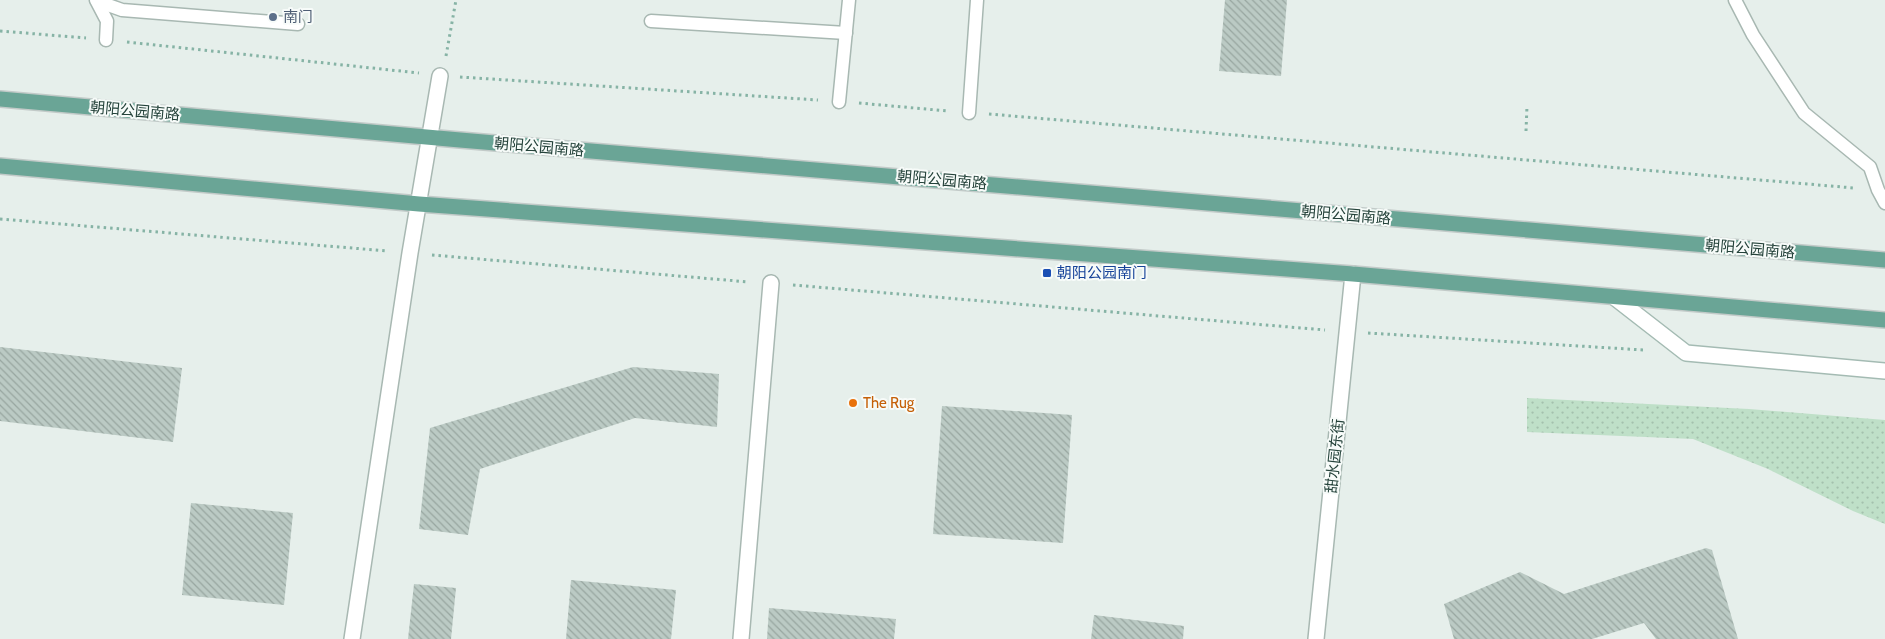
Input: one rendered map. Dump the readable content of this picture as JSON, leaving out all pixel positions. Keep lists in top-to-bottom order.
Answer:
{
  "streets": {
    "main road": ["朝阳公园南路"],
    "street": ["甜水园东街"]
  },
  "places": {
    "other": ["南门", "The Rug"],
    "transit": ["朝阳公园南门"]
  }
}
